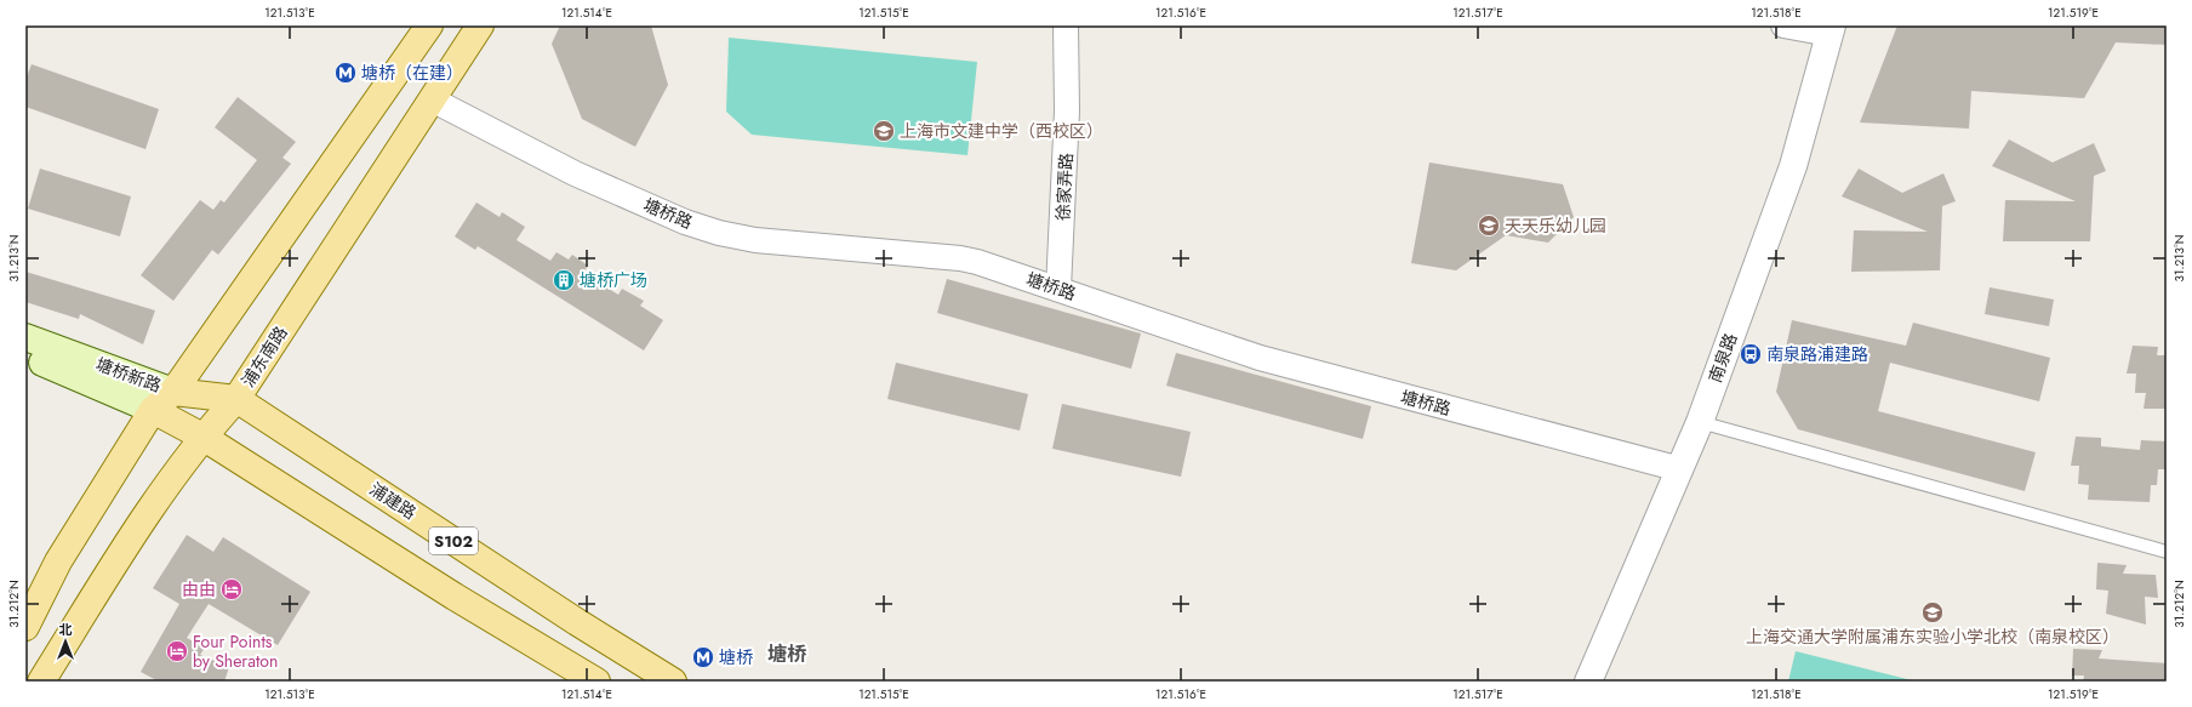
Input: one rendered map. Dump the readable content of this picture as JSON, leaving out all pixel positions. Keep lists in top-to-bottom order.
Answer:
{
  "streets": {
    "main road": [
      "浦东南路",
      "塘桥新路",
      "浦建路",
      "S102"
    ],
    "street": ["徐家弄路", "塘桥路", "南泉路"]
  },
  "crossings": [
    ["徐家弄路", "塘桥路"],
    ["塘桥路", "浦东南路"],
    ["塘桥路", "南泉路"],
    ["浦东南路", "塘桥新路"],
    ["浦东南路", "浦建路"],
    ["浦东南路", "S102"],
    ["塘桥新路", "浦建路"],
    ["塘桥新路", "S102"]
  ],
  "districts": ["塘桥"],
  "places": {
    "metro station": ["塘桥（在建）", "塘桥"],
    "school or university": ["上海市文建中学（西校区）", "天天乐幼儿园", "上海交通大学附属浦东实验小学北校（南泉校区）"],
    "building": ["塘桥广场"],
    "bus stop": ["南泉路浦建路"],
    "hotel": ["由由", "Four Points by Sheraton"]
  },
  "north": "top",
  "coordinates": [
    "121.513°E",
    "121.514°E",
    "121.515°E",
    "121.516°E",
    "121.517°E",
    "121.518°E",
    "121.519°E",
    "31.213°N",
    "31.212°N"
  ]
}
